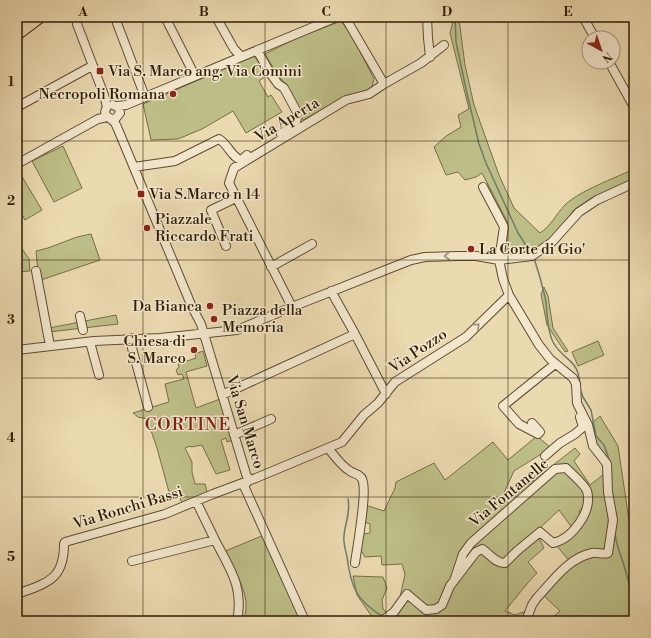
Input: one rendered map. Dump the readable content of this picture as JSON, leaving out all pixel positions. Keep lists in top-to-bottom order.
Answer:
{
  "streets": {
    "street": [
      "Via Aperta",
      "Via Pozzo",
      "Via San Marco",
      "Via Fontanelle",
      "Via Ronchi Bassi"
    ]
  },
  "crossings": [
    ["Via Aperta", "Via San Marco"],
    ["Via Pozzo", "Via San Marco"],
    ["Via Pozzo", "Via Ronchi Bassi"],
    ["Via San Marco", "Via Ronchi Bassi"]
  ],
  "one_way": ["Via Pozzo"],
  "districts": ["CORTINE"],
  "places": {
    "transit": ["Via S. Marco ang. Via Comini", "Via S.Marco n 14"],
    "other": [
      "Necropoli Romana",
      "Piazzale Riccardo Frati",
      "La Corte di Gio'",
      "Da Bianca",
      "Piazza della Memoria",
      "Chiesa di S. Marco"
    ]
  },
  "north": "bottom right",
  "grid": {
    "columns": [
      "A",
      "B",
      "C",
      "D",
      "E"
    ],
    "rows": [
      "1",
      "2",
      "3",
      "4",
      "5"
    ]
  }
}
